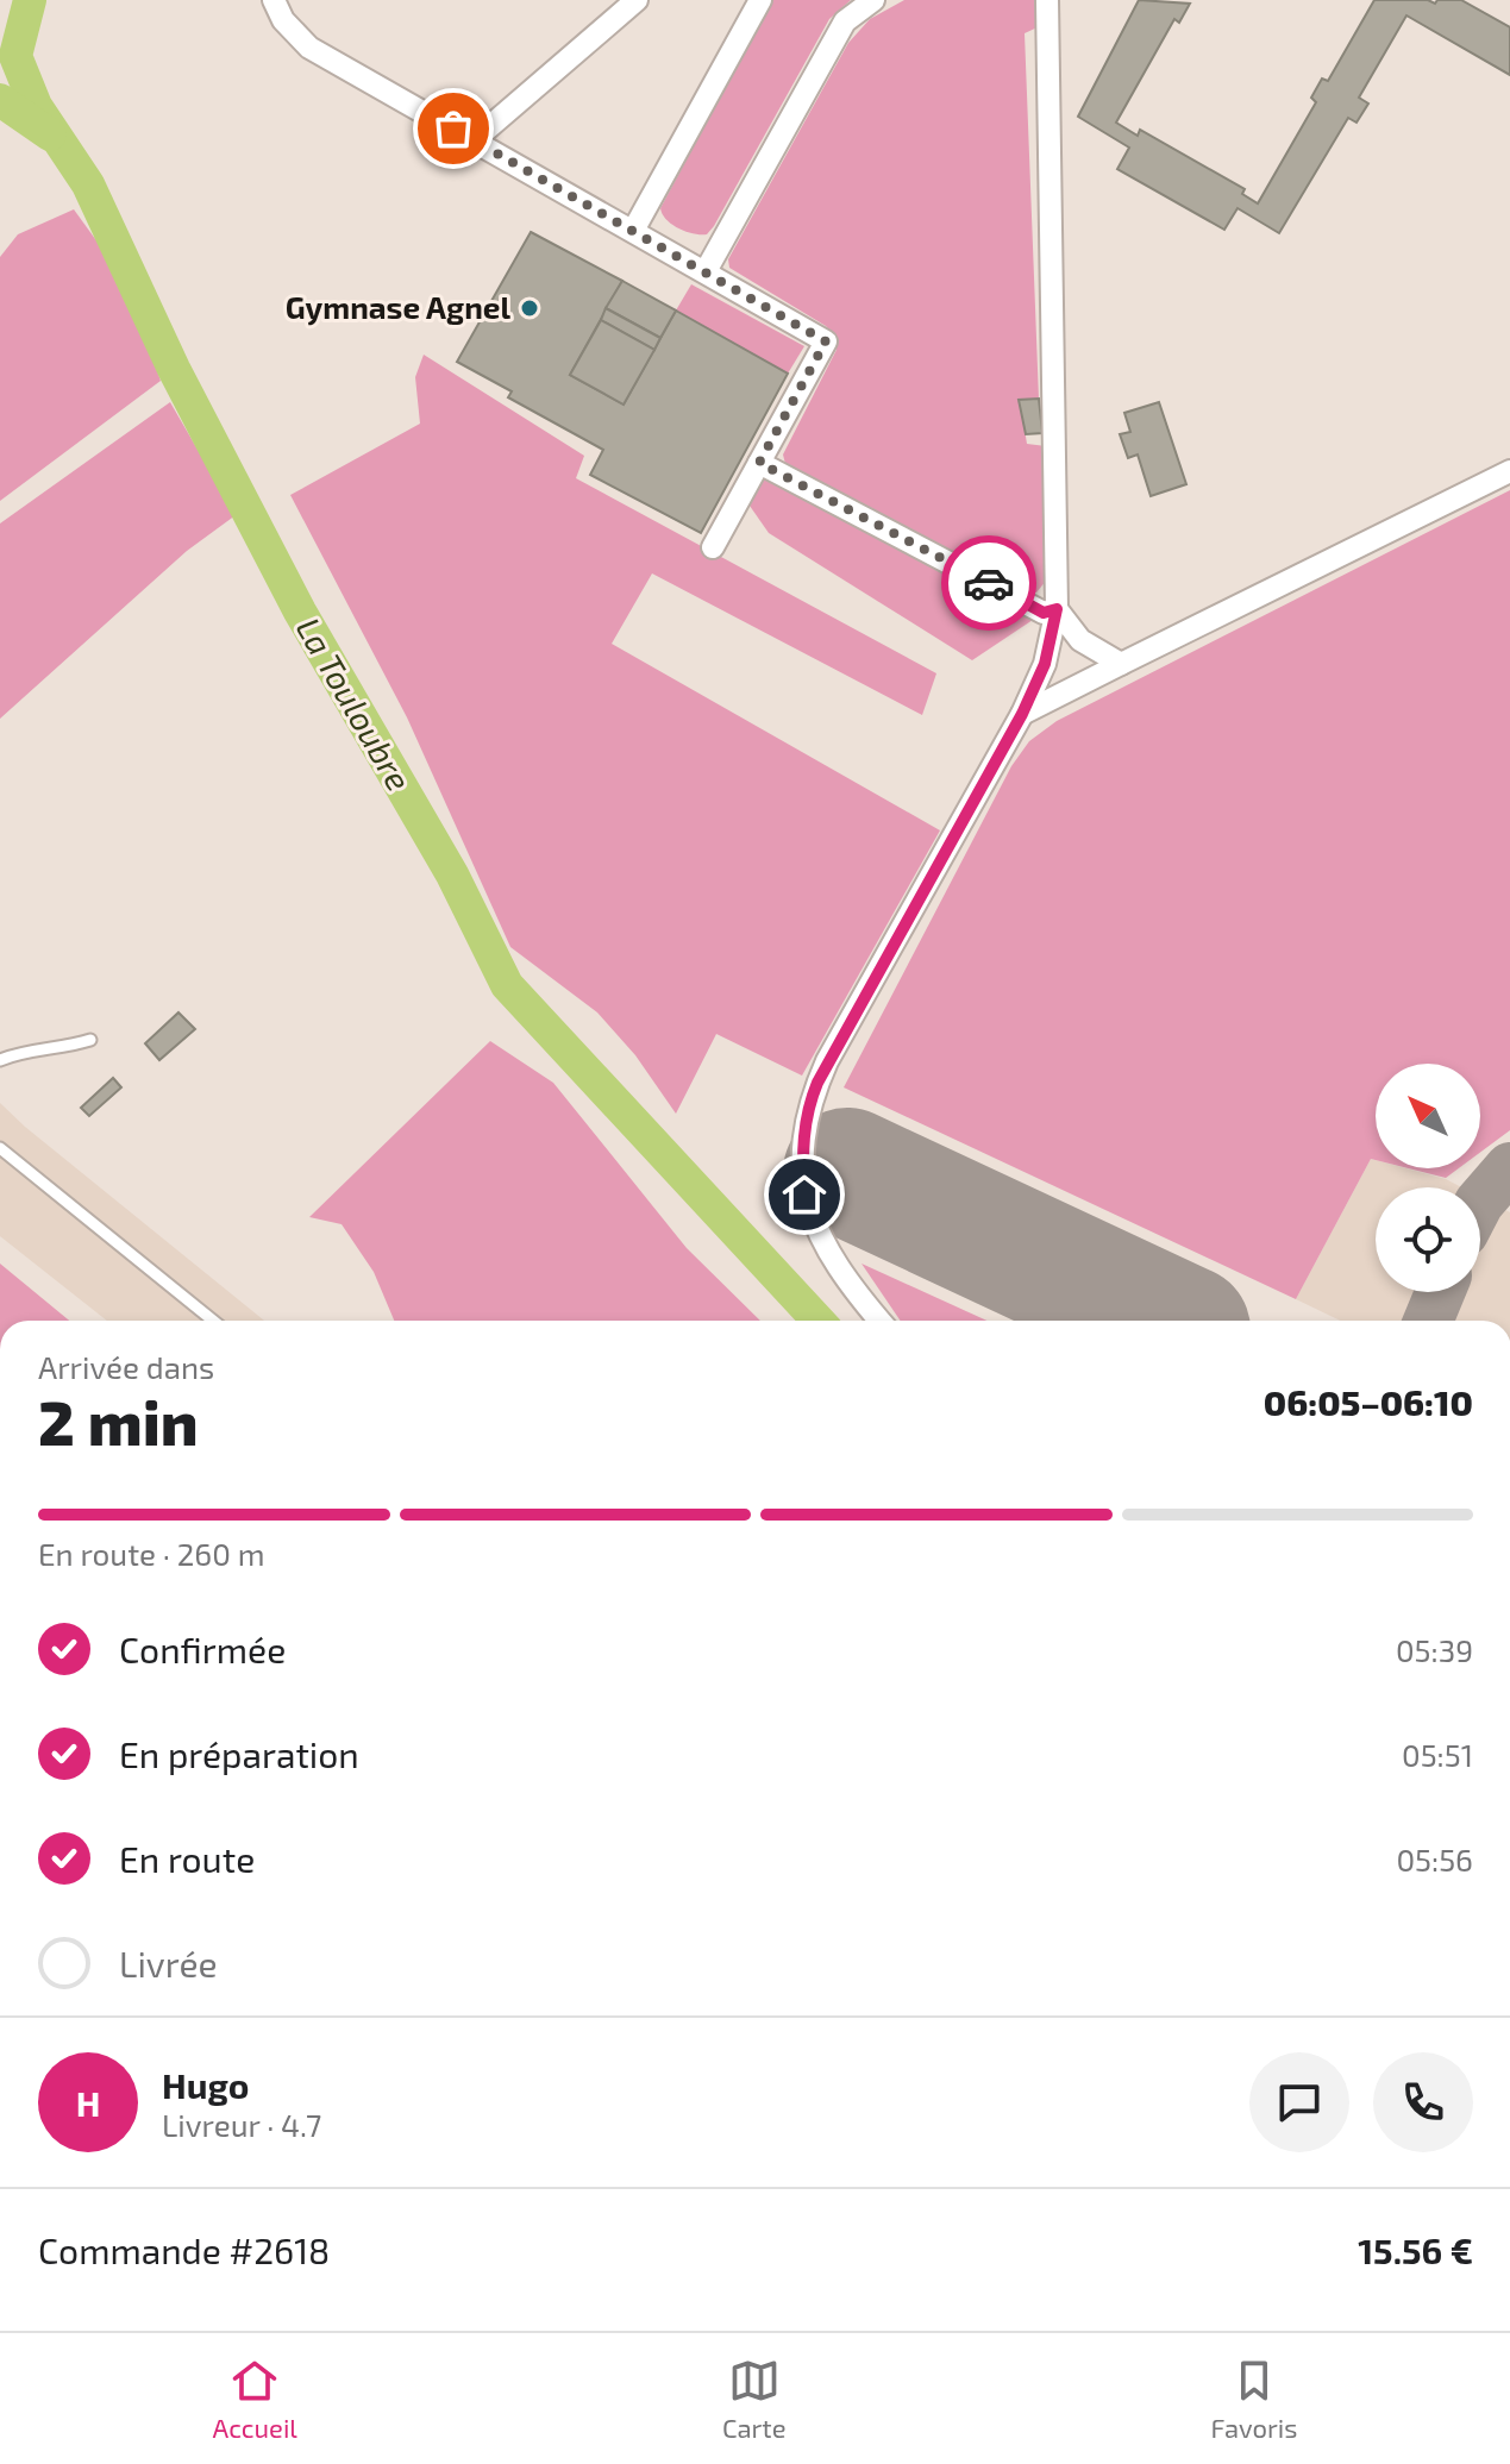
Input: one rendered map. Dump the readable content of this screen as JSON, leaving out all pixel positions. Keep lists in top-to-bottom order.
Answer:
{
  "water": ["La Touloubre"],
  "places": ["Gymnase Agnel"],
  "north": "top left",
  "page": {
    "heading": ["2 min", "Arrivée dans", "06:05–06:10"],
    "panel": [
      "Hugo",
      "Livreur · 4.7",
      "Commande #2618",
      "15.56 €"
    ],
    "bar": "En route · 260 m",
    "list": [
      ["Confirmée", "05:39"],
      ["En préparation", "05:51"],
      ["En route", "05:56"],
      "Livrée"
    ],
    "round": "H",
    "tabs": ["Accueil", "Carte", "Favoris"]
  }
}
